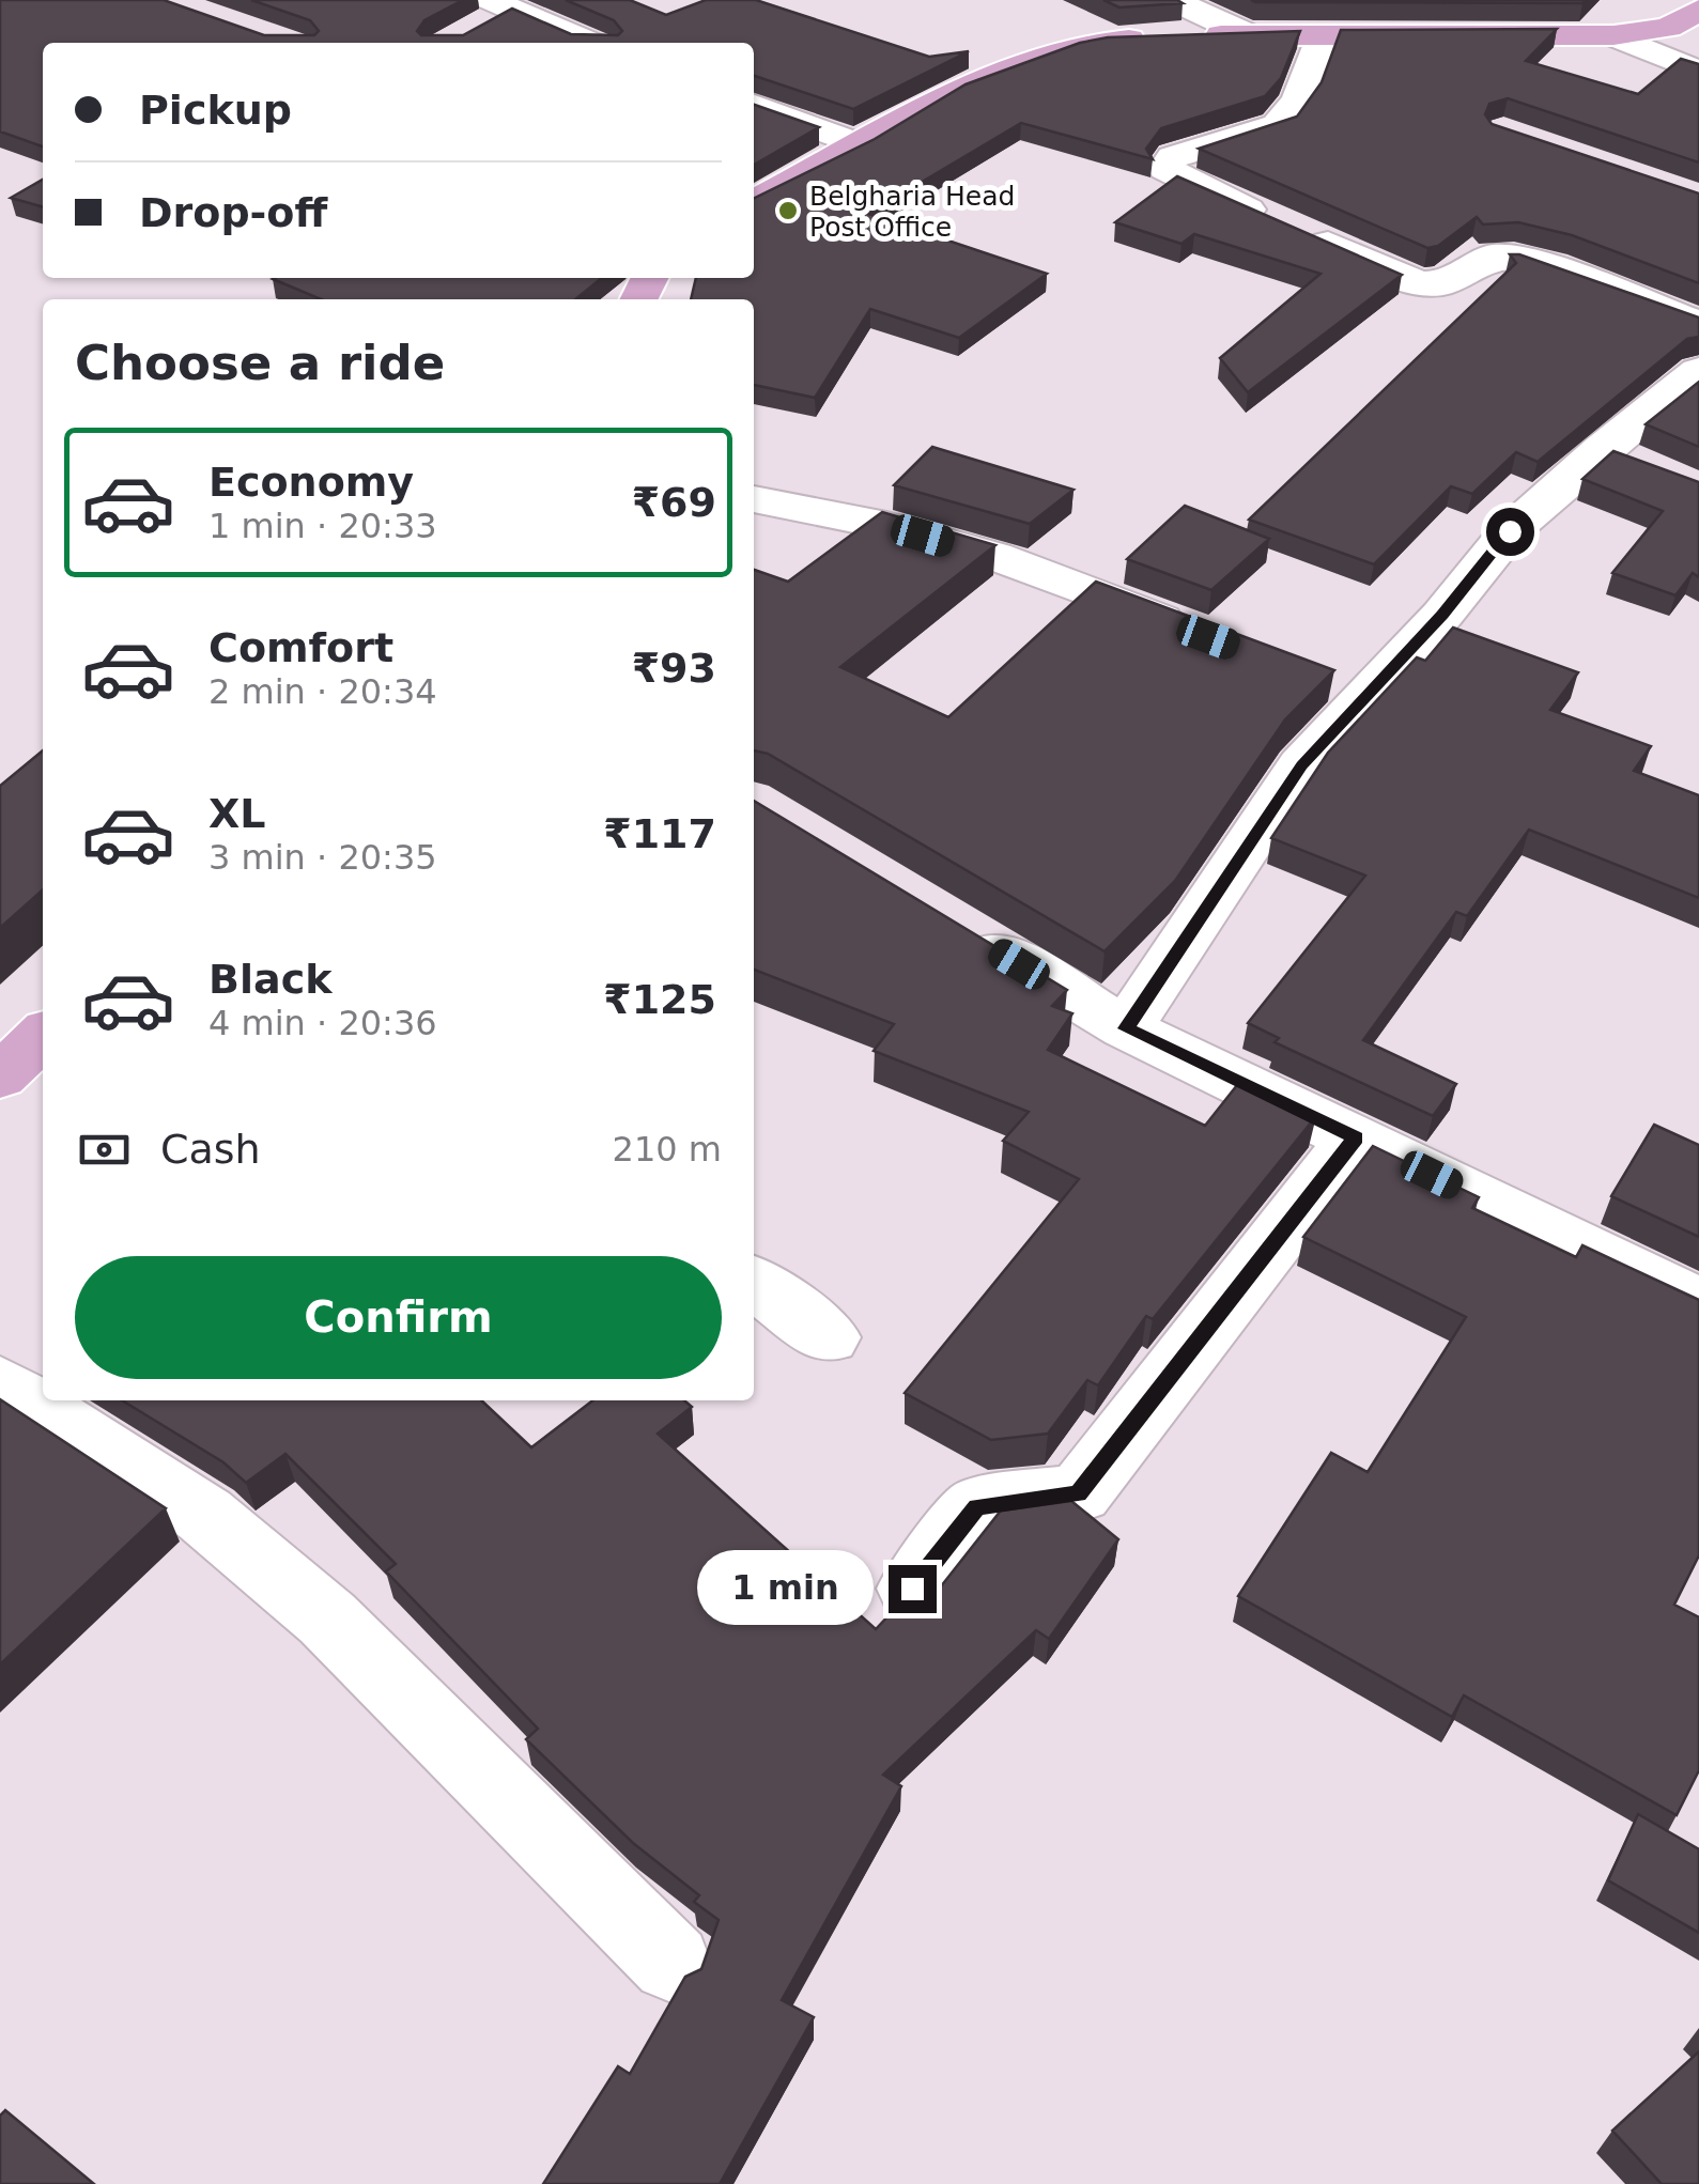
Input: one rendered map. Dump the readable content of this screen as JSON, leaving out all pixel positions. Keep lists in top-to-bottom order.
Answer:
{
  "places": ["Belgharia Head Post Office"],
  "page": {
    "banner": ["Pickup", "Drop-off"],
    "heading": "Choose a ride",
    "list": [
      {
        "name": "Economy",
        "note": "1 min · 20:33",
        "value": "₹69"
      },
      {
        "name": "Comfort",
        "note": "2 min · 20:34",
        "value": "₹93"
      },
      {
        "name": "XL",
        "note": "3 min · 20:35",
        "value": "₹117"
      },
      {
        "name": "Black",
        "note": "4 min · 20:36",
        "value": "₹125"
      }
    ],
    "pay": ["Cash", "210 m"],
    "buttons": "Confirm",
    "bubble": "1 min"
  }
}
